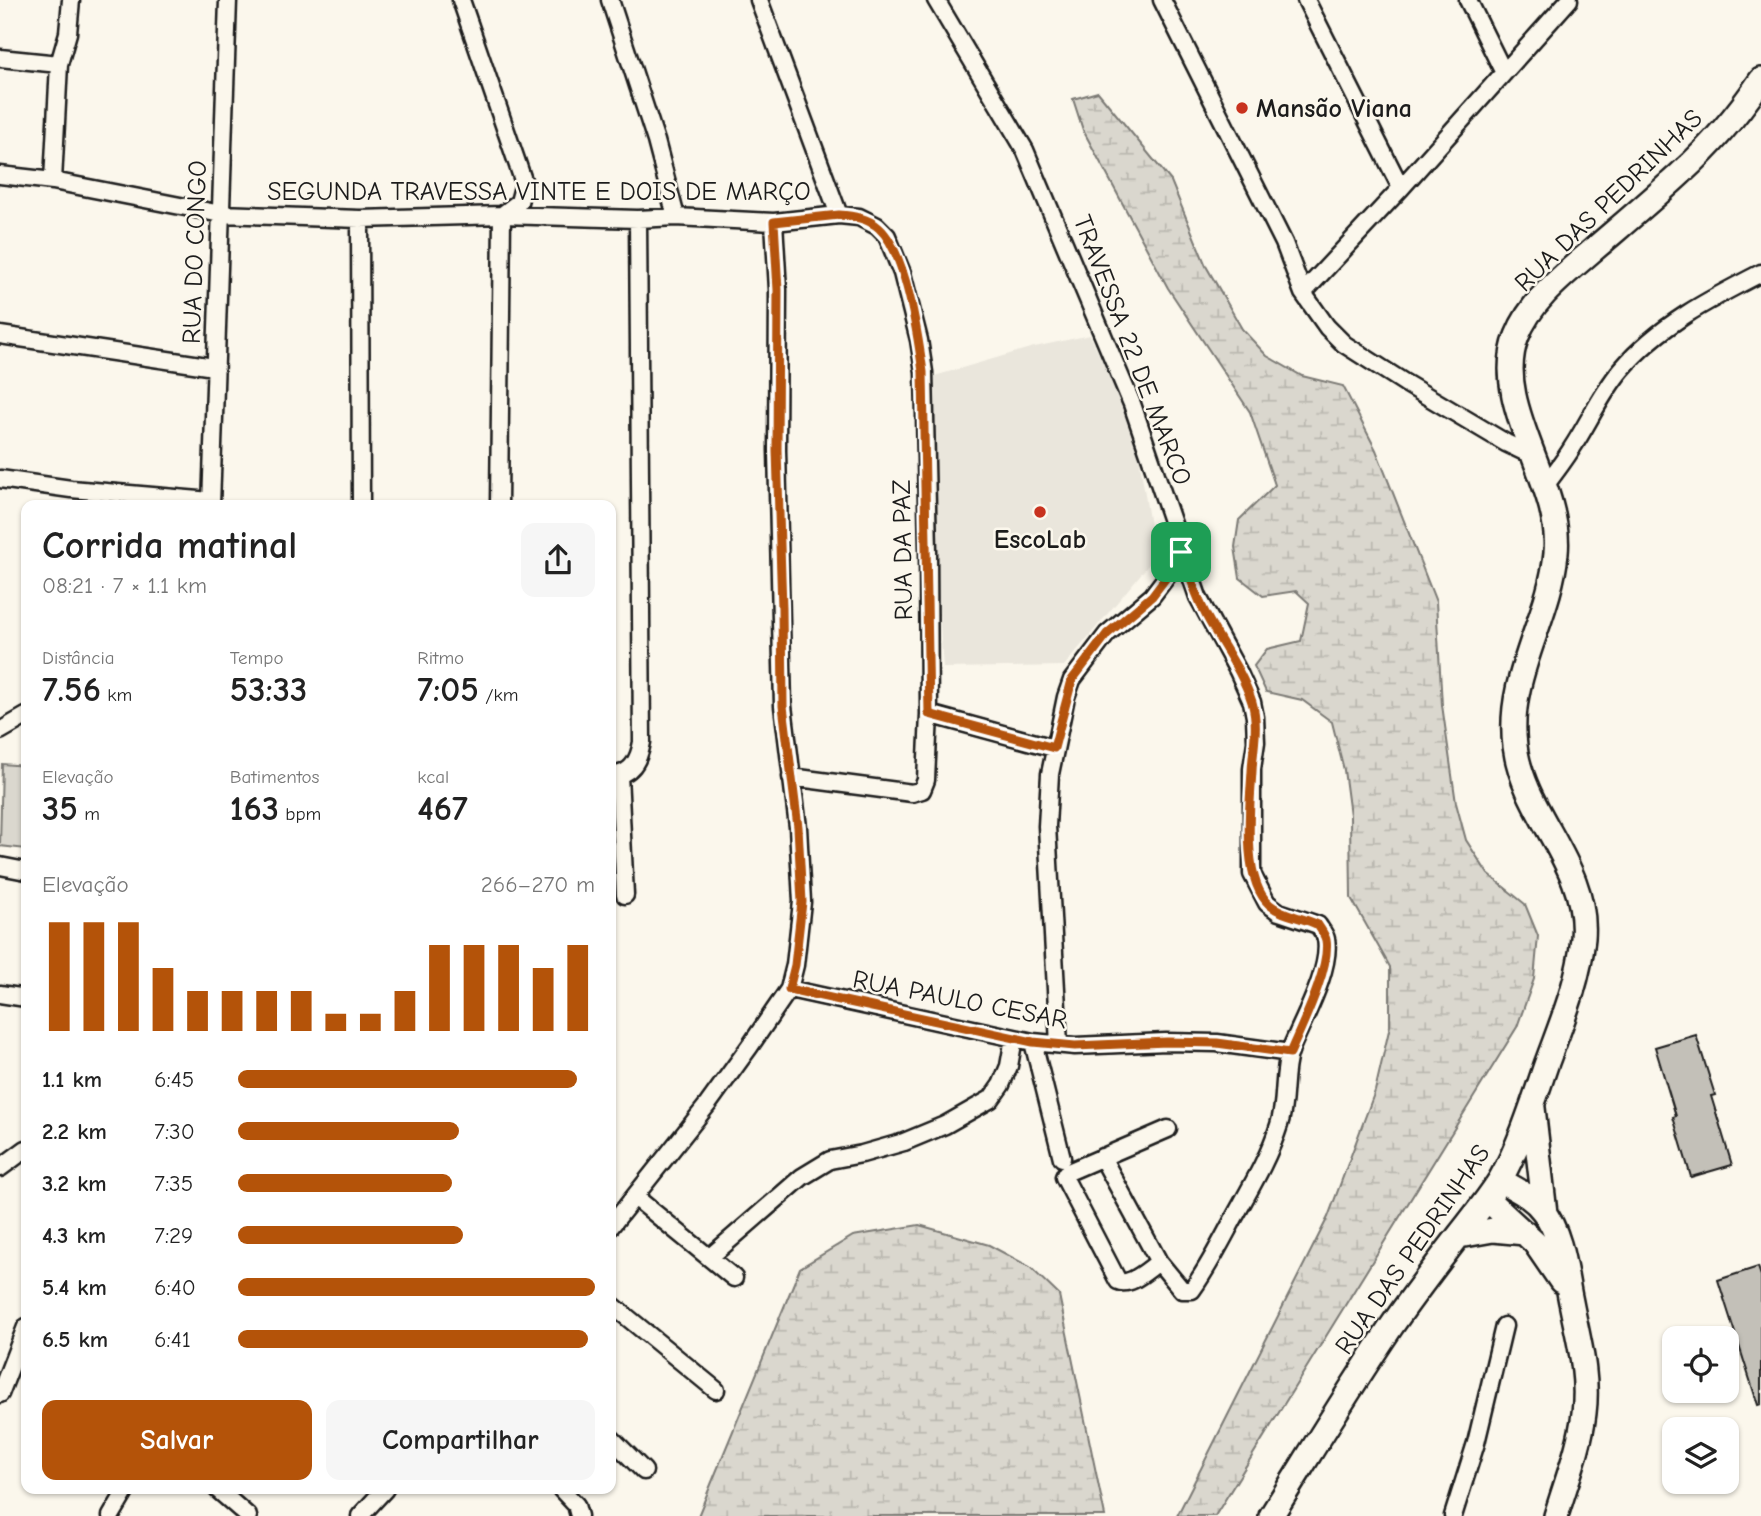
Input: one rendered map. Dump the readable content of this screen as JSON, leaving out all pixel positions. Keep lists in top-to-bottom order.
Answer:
{
  "streets": {
    "main road": ["RUA DAS PEDRINHAS"],
    "street": [
      "SEGUNDA TRAVESSA VINTE E DOIS DE MARÇO",
      "RUA DO CONGO",
      "TRAVESSA 22 DE MARCO",
      "RUA DA PAZ",
      "RUA PAULO CESAR"
    ]
  },
  "crossings": [
    ["SEGUNDA TRAVESSA VINTE E DOIS DE MARÇO", "RUA DO CONGO"],
    ["SEGUNDA TRAVESSA VINTE E DOIS DE MARÇO", "RUA DA PAZ"],
    ["TRAVESSA 22 DE MARCO", "RUA PAULO CESAR"]
  ],
  "places": ["Mansão Viana", "EscoLab"],
  "page": {
    "heading": ["Corrida matinal", "08:21 · 7 × 1.1 km"],
    "stats": [
      ["Distância", "7.56 km"],
      ["Tempo", "53:33"],
      ["Ritmo", "7:05 /km"],
      ["Elevação", "35 m"],
      ["Batimentos", "163 bpm"],
      ["kcal", "467"]
    ],
    "chart": ["Elevação", "266–270 m"],
    "list": [
      {
        "name": "1.1 km",
        "note": "6:45"
      },
      {
        "name": "2.2 km",
        "note": "7:30"
      },
      {
        "name": "3.2 km",
        "note": "7:35"
      },
      {
        "name": "4.3 km",
        "note": "7:29"
      },
      {
        "name": "5.4 km",
        "note": "6:40"
      },
      {
        "name": "6.5 km",
        "note": "6:41"
      }
    ],
    "buttons": ["Salvar", "Compartilhar"]
  }
}
